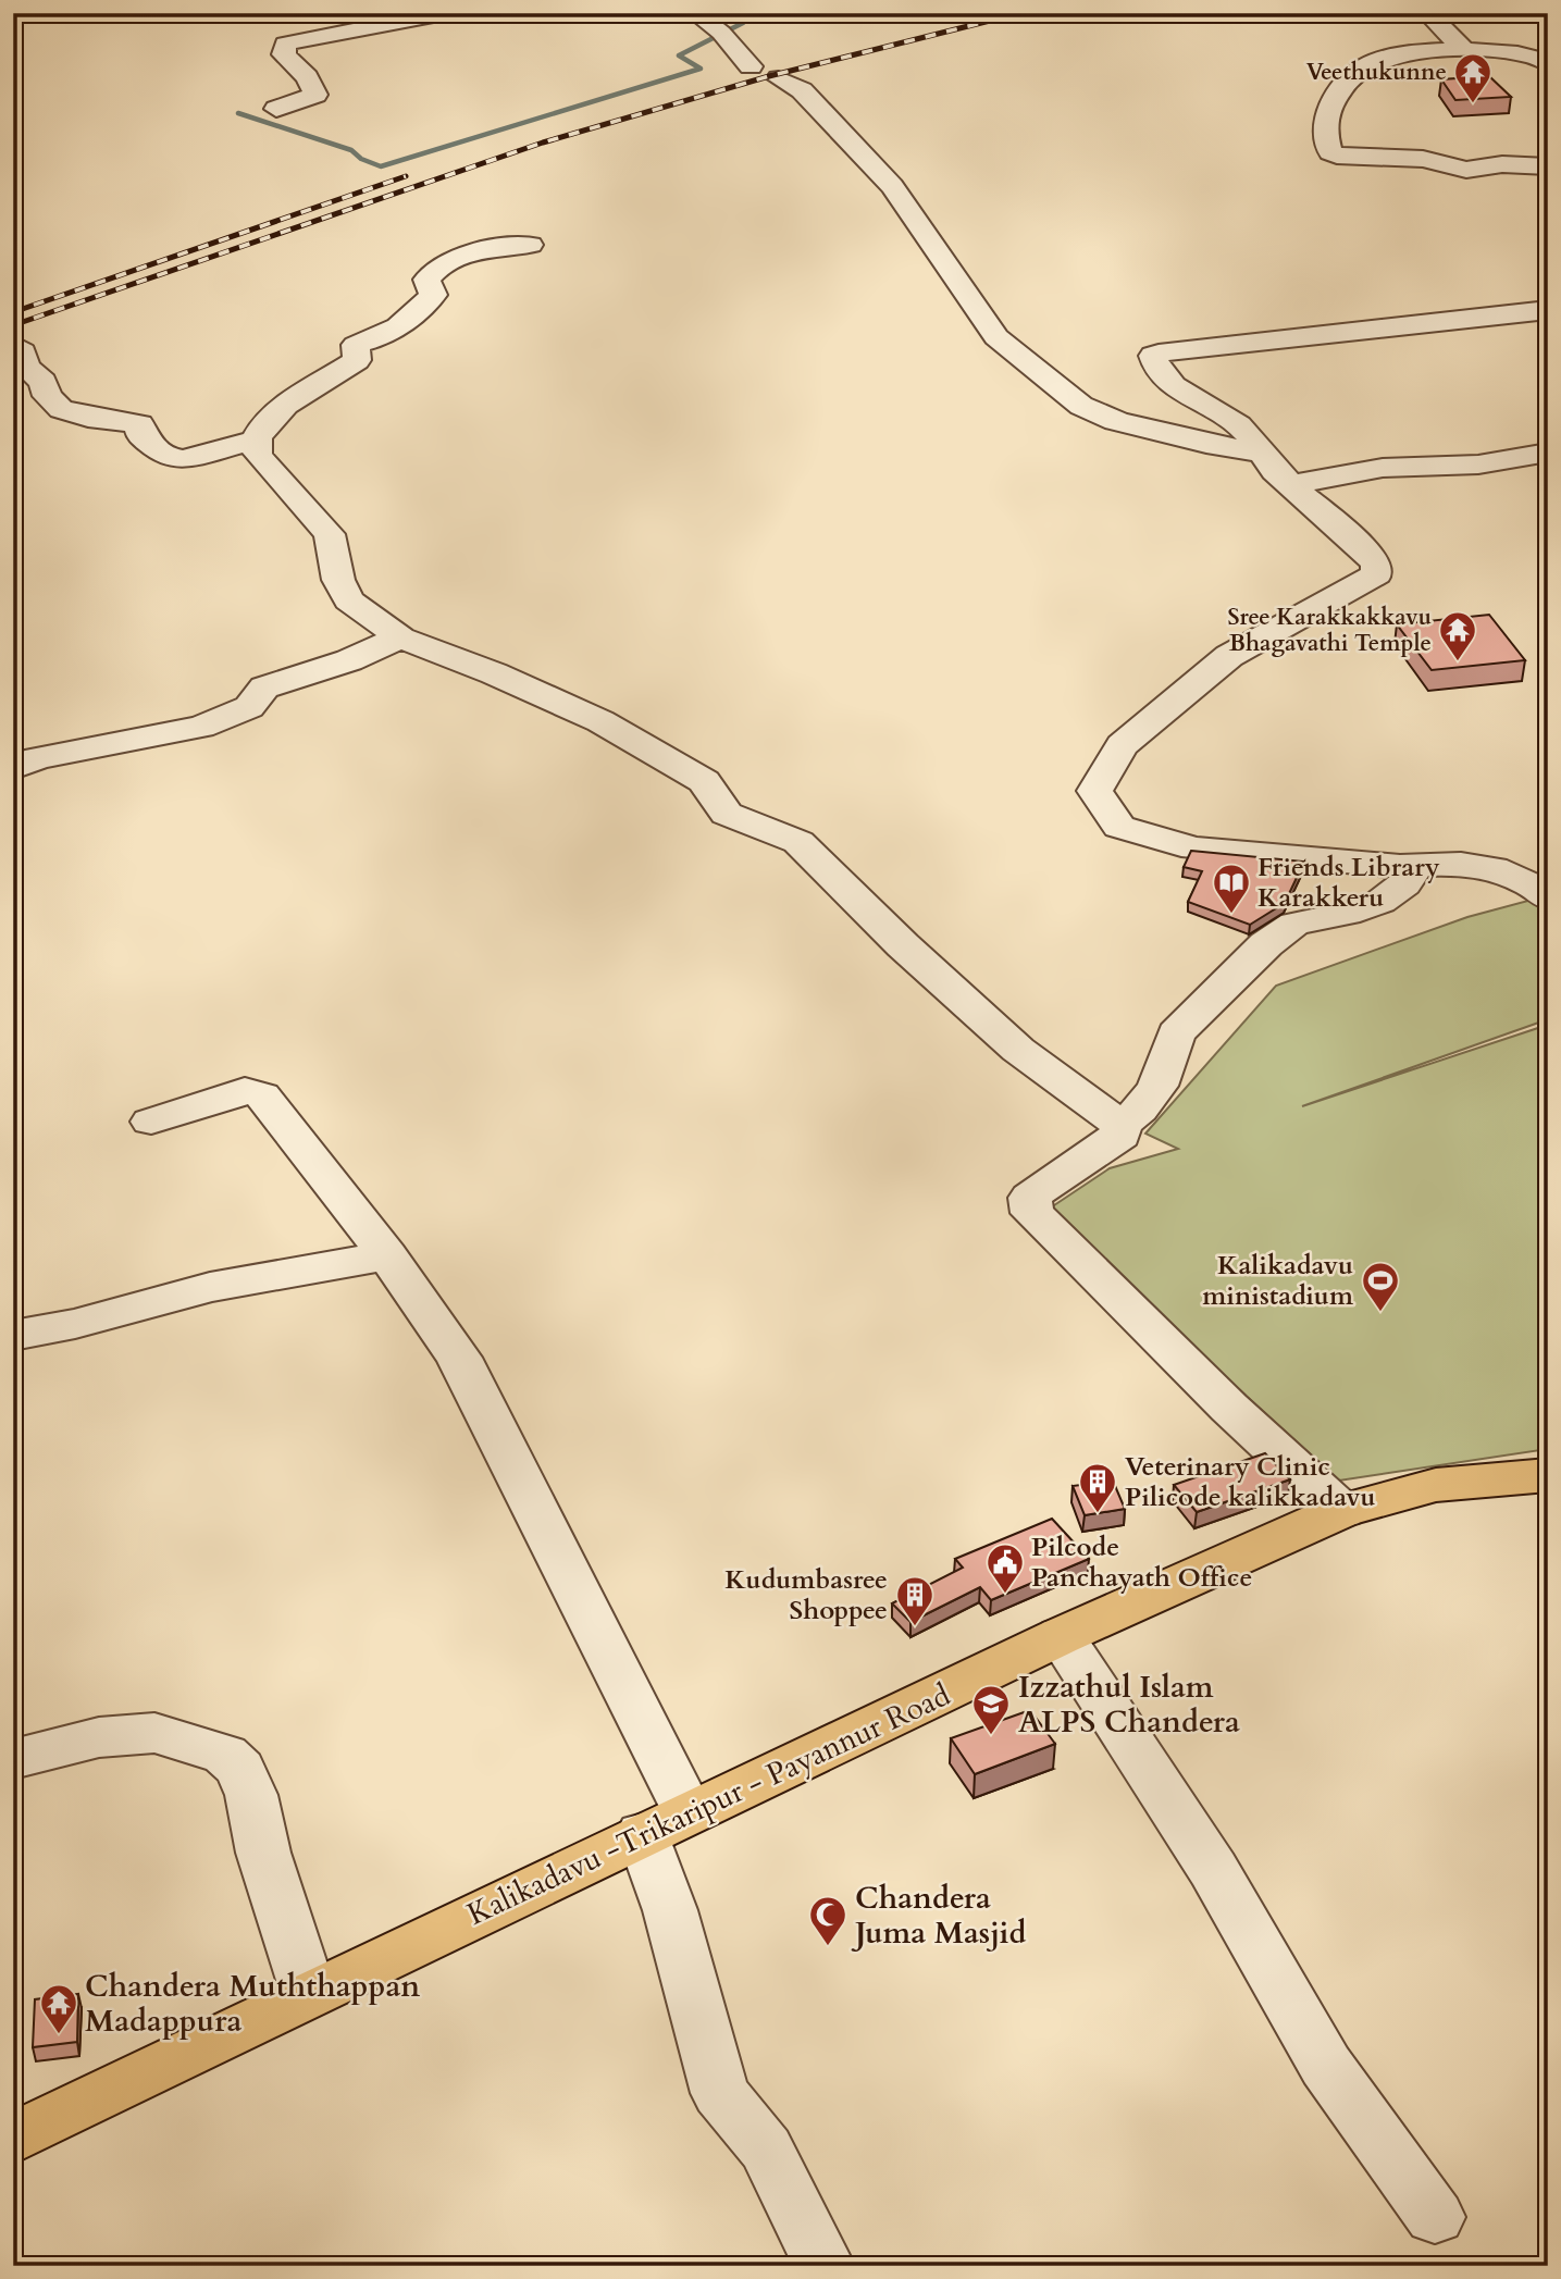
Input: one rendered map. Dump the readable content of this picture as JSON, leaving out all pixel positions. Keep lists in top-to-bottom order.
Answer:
{
  "streets": {
    "main road": ["Kalikadavu -Trikaripur - Payannur Road"]
  },
  "places": {
    "temple": ["Veethukunne", "Sree Karakkakkavu Bhagavathi Temple", "Chandera Muththappan Madappura"],
    "library": ["Friends Library Karakkeru"],
    "sports": ["Kalikadavu ministadium"],
    "building": ["Veterinary Clinic Pilicode kalikkadavu", "Kudumbasree Shoppee"],
    "public building": ["Pilcode Panchayath Office"],
    "school or university": ["Izzathul Islam ALPS Chandera"],
    "mosque": ["Chandera Juma Masjid"]
  }
}
